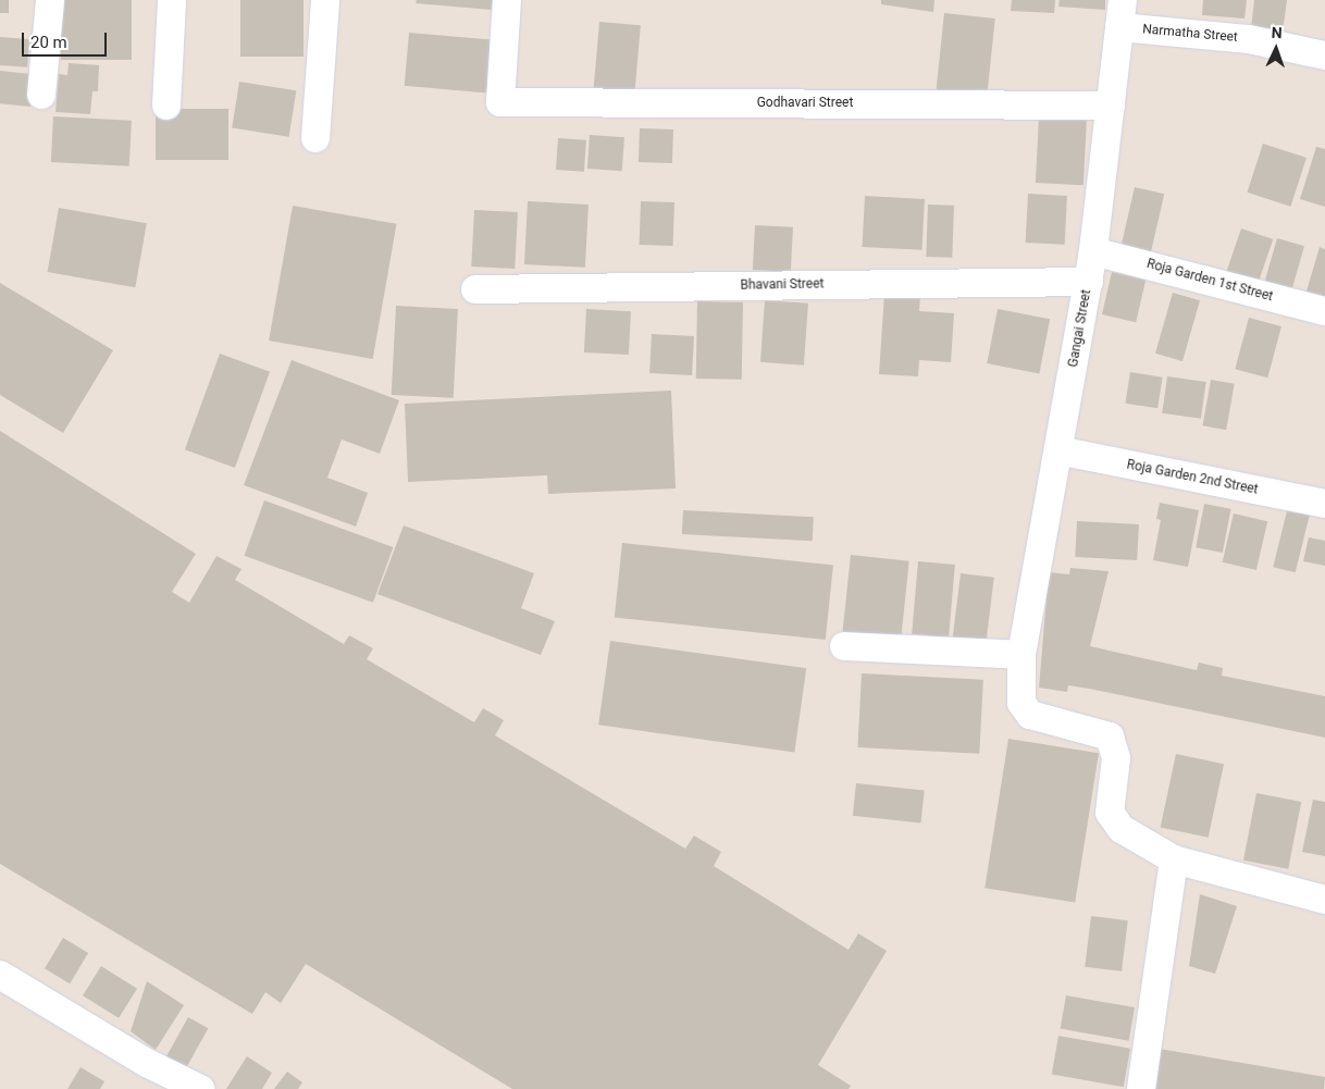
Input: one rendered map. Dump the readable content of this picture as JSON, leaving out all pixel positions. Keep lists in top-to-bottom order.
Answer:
{
  "streets": {
    "street": [
      "Narmatha Street",
      "Godhavari Street",
      "Roja Garden 1st Street",
      "Bhavani Street",
      "Gangai Street",
      "Roja Garden 2nd Street"
    ]
  },
  "crossings": [
    ["Narmatha Street", "Gangai Street"],
    ["Godhavari Street", "Gangai Street"],
    ["Roja Garden 1st Street", "Gangai Street"],
    ["Bhavani Street", "Gangai Street"],
    ["Gangai Street", "Roja Garden 2nd Street"]
  ],
  "scale_bar": "20 m",
  "north": "top"
}
